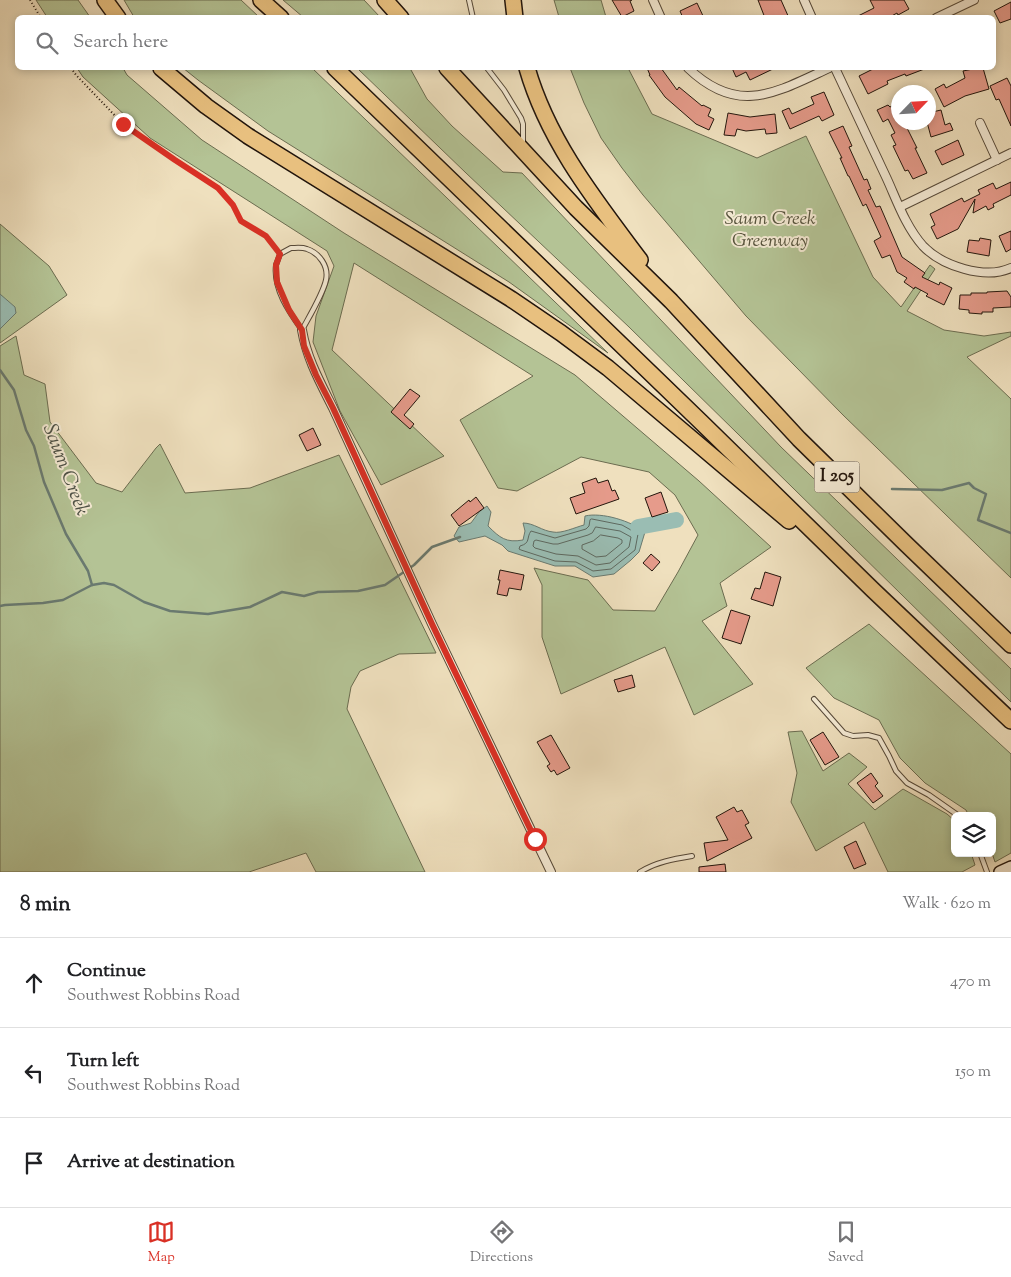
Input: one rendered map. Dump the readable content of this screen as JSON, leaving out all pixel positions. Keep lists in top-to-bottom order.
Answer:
{
  "streets": {
    "highway": ["I 205"]
  },
  "water": ["Saum Creek"],
  "parks": ["Saum Creek Greenway"],
  "north": "top right",
  "page": {
    "search": "Search here",
    "heading": ["8 min", "Walk · 620 m"],
    "list": [
      ["Continue", "Southwest Robbins Road", "470 m"],
      ["Turn left", "Southwest Robbins Road", "150 m"],
      "Arrive at destination"
    ],
    "nav": ["Map", "Directions", "Saved"]
  }
}
